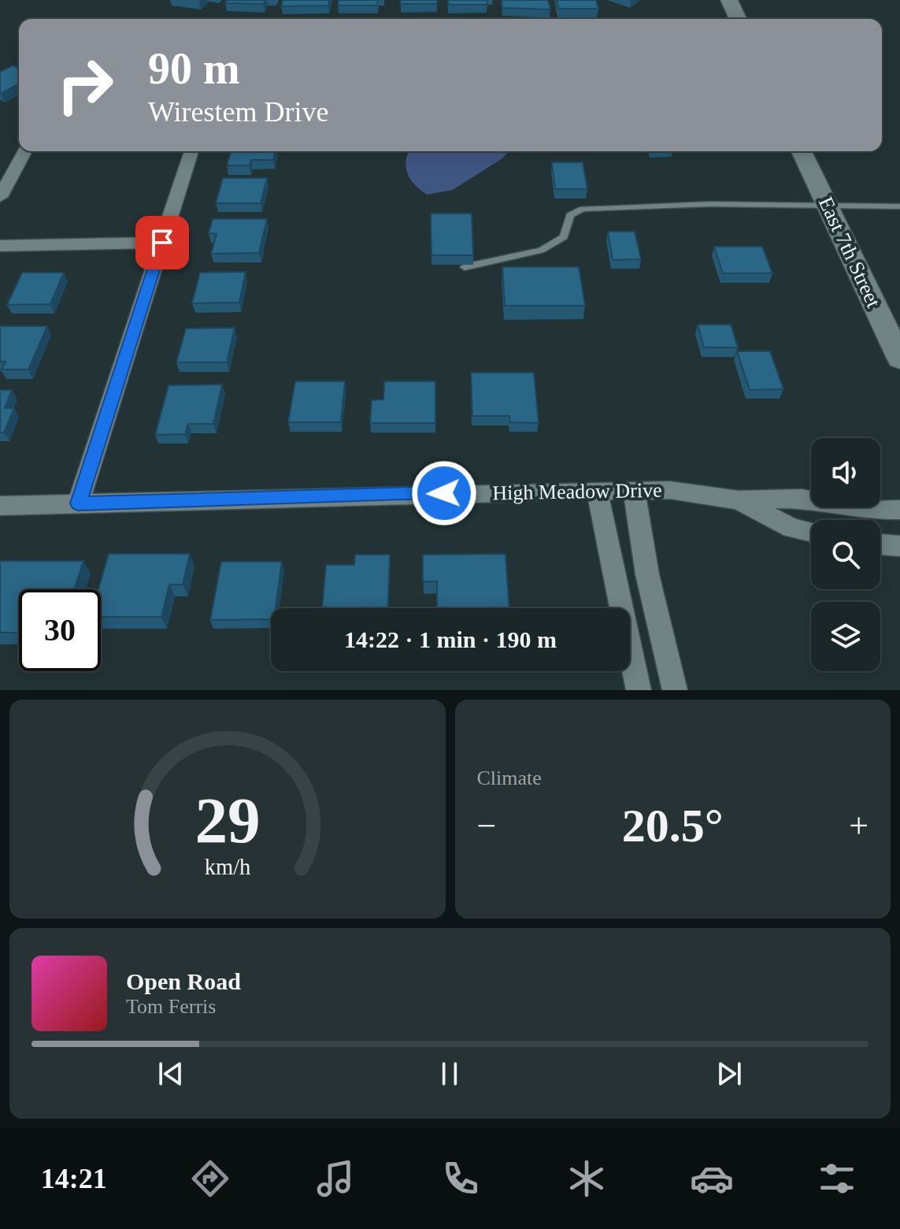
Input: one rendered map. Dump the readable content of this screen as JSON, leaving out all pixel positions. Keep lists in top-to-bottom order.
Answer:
{
  "streets": {
    "street": ["East 7th Street", "High Meadow Drive"]
  },
  "page": {
    "turn": ["90 m", "Wirestem Drive"],
    "limit": "30",
    "trip": "14:22 · 1 min · 190 m",
    "tile": "Climate",
    "heat": ["−", "20.5°", "+"],
    "song": ["Open Road", "Tom Ferris"],
    "tabs": "14:21",
    "gauge": ["29", "km/h"]
  }
}
